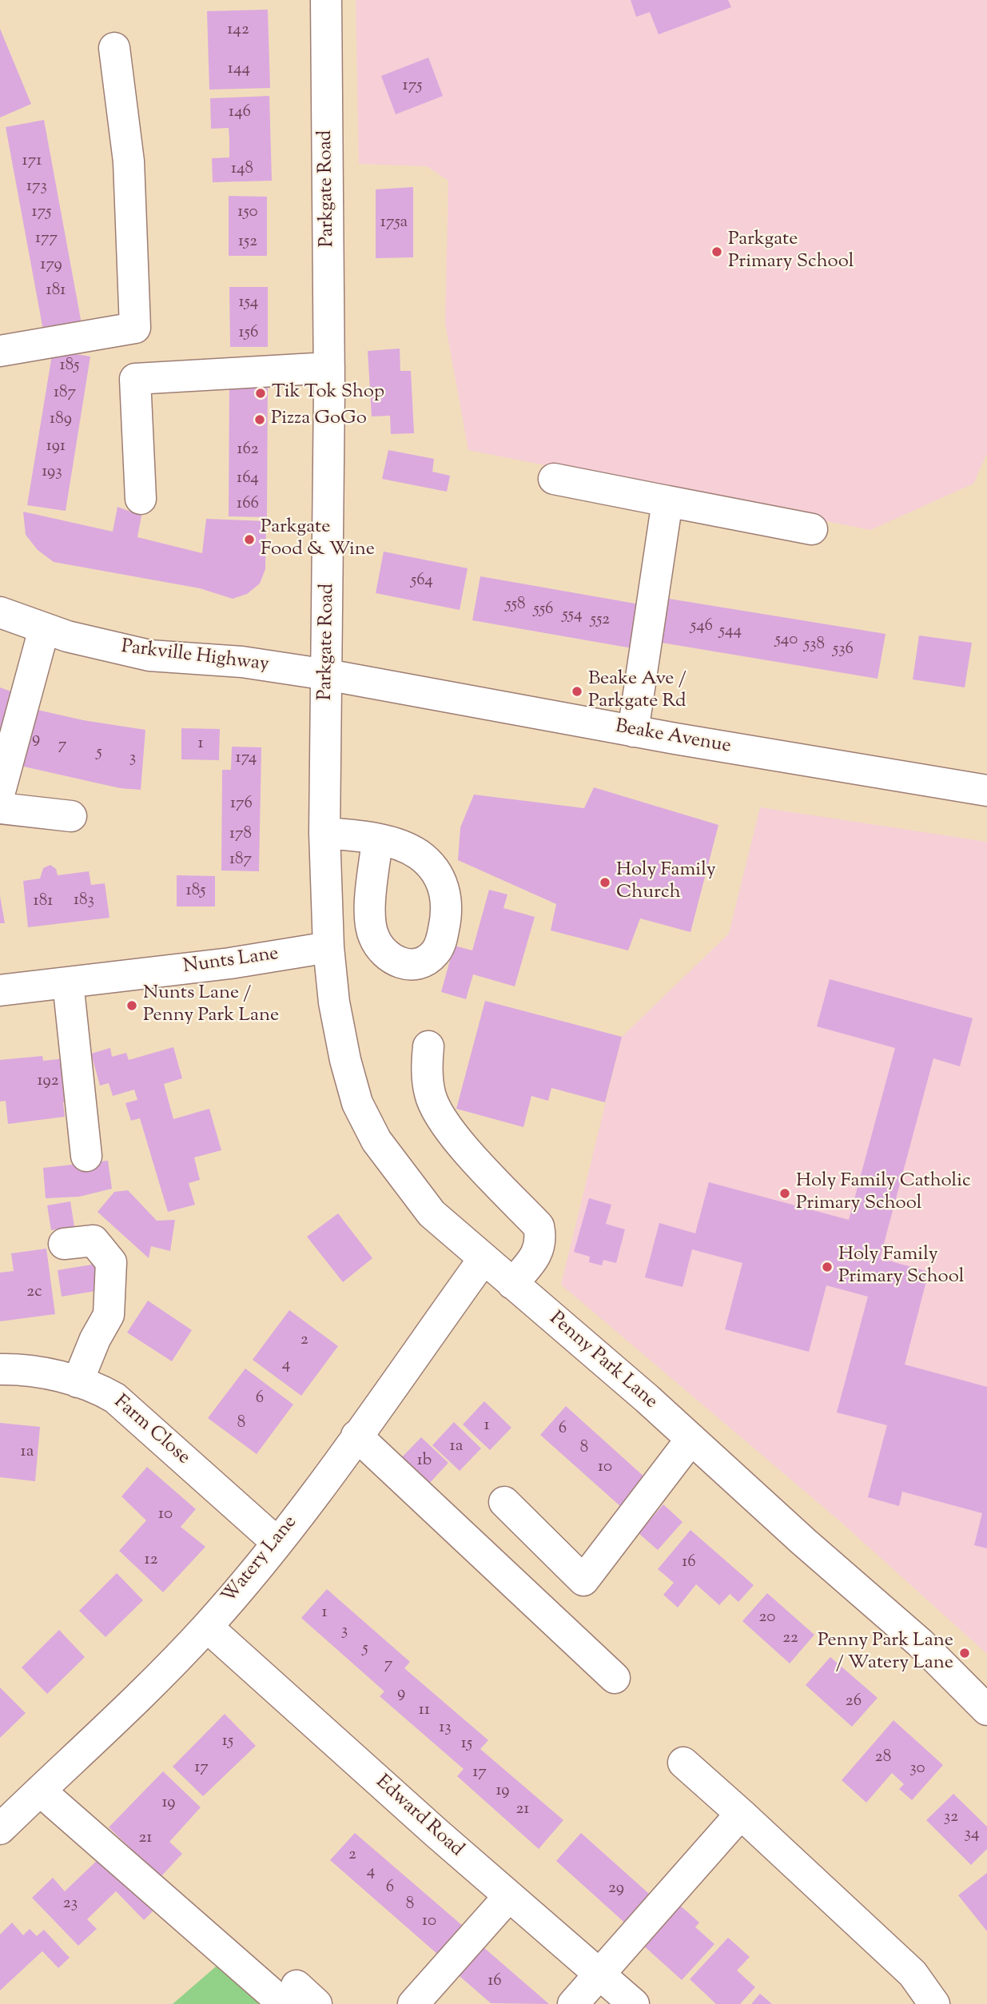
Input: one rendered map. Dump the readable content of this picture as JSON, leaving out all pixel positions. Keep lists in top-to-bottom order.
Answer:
{
  "streets": {
    "street": [
      "Parkgate Road",
      "Parkville Highway",
      "Beake Avenue",
      "Nunts Lane",
      "Penny Park Lane",
      "Farm Close",
      "Watery Lane",
      "Edward Road"
    ]
  },
  "crossings": [
    ["Parkgate Road", "Parkville Highway"],
    ["Parkgate Road", "Beake Avenue"],
    ["Parkgate Road", "Nunts Lane"],
    ["Parkgate Road", "Penny Park Lane"],
    ["Parkville Highway", "Beake Avenue"],
    ["Nunts Lane", "Penny Park Lane"],
    ["Penny Park Lane", "Watery Lane"],
    ["Farm Close", "Watery Lane"],
    ["Watery Lane", "Edward Road"]
  ],
  "places": [
    "Parkgate Primary School",
    "Tik Tok Shop",
    "Pizza GoGo",
    "Parkgate Food & Wine",
    "Beake Ave / Parkgate Rd",
    "Holy Family Church",
    "Nunts Lane / Penny Park Lane",
    "Holy Family Catholic Primary School",
    "Holy Family Primary School",
    "Penny Park Lane / Watery Lane"
  ],
  "house_numbers": [
    "142",
    "144",
    "175",
    "146",
    "171",
    "148",
    "173",
    "175",
    "150",
    "175a",
    "177",
    "152",
    "179",
    "181",
    "154",
    "156",
    "185",
    "187",
    "189",
    "191",
    "162",
    "193",
    "164",
    "166",
    "564",
    "558",
    "556",
    "554",
    "552",
    "546",
    "544",
    "540",
    "538",
    "536",
    "9",
    "1",
    "7",
    "5",
    "3",
    "174",
    "176",
    "178",
    "187",
    "185",
    "183",
    "181",
    "192",
    "2c",
    "2",
    "4",
    "6",
    "8",
    "1",
    "6",
    "1a",
    "8",
    "1a",
    "1b",
    "10",
    "10",
    "12",
    "16",
    "1",
    "20",
    "3",
    "22",
    "5",
    "7",
    "9",
    "26",
    "11",
    "13",
    "15",
    "15",
    "28",
    "17",
    "30",
    "17",
    "19",
    "19",
    "21",
    "32",
    "34",
    "21",
    "2",
    "4",
    "6",
    "29",
    "23",
    "8",
    "10",
    "16"
  ]
}
